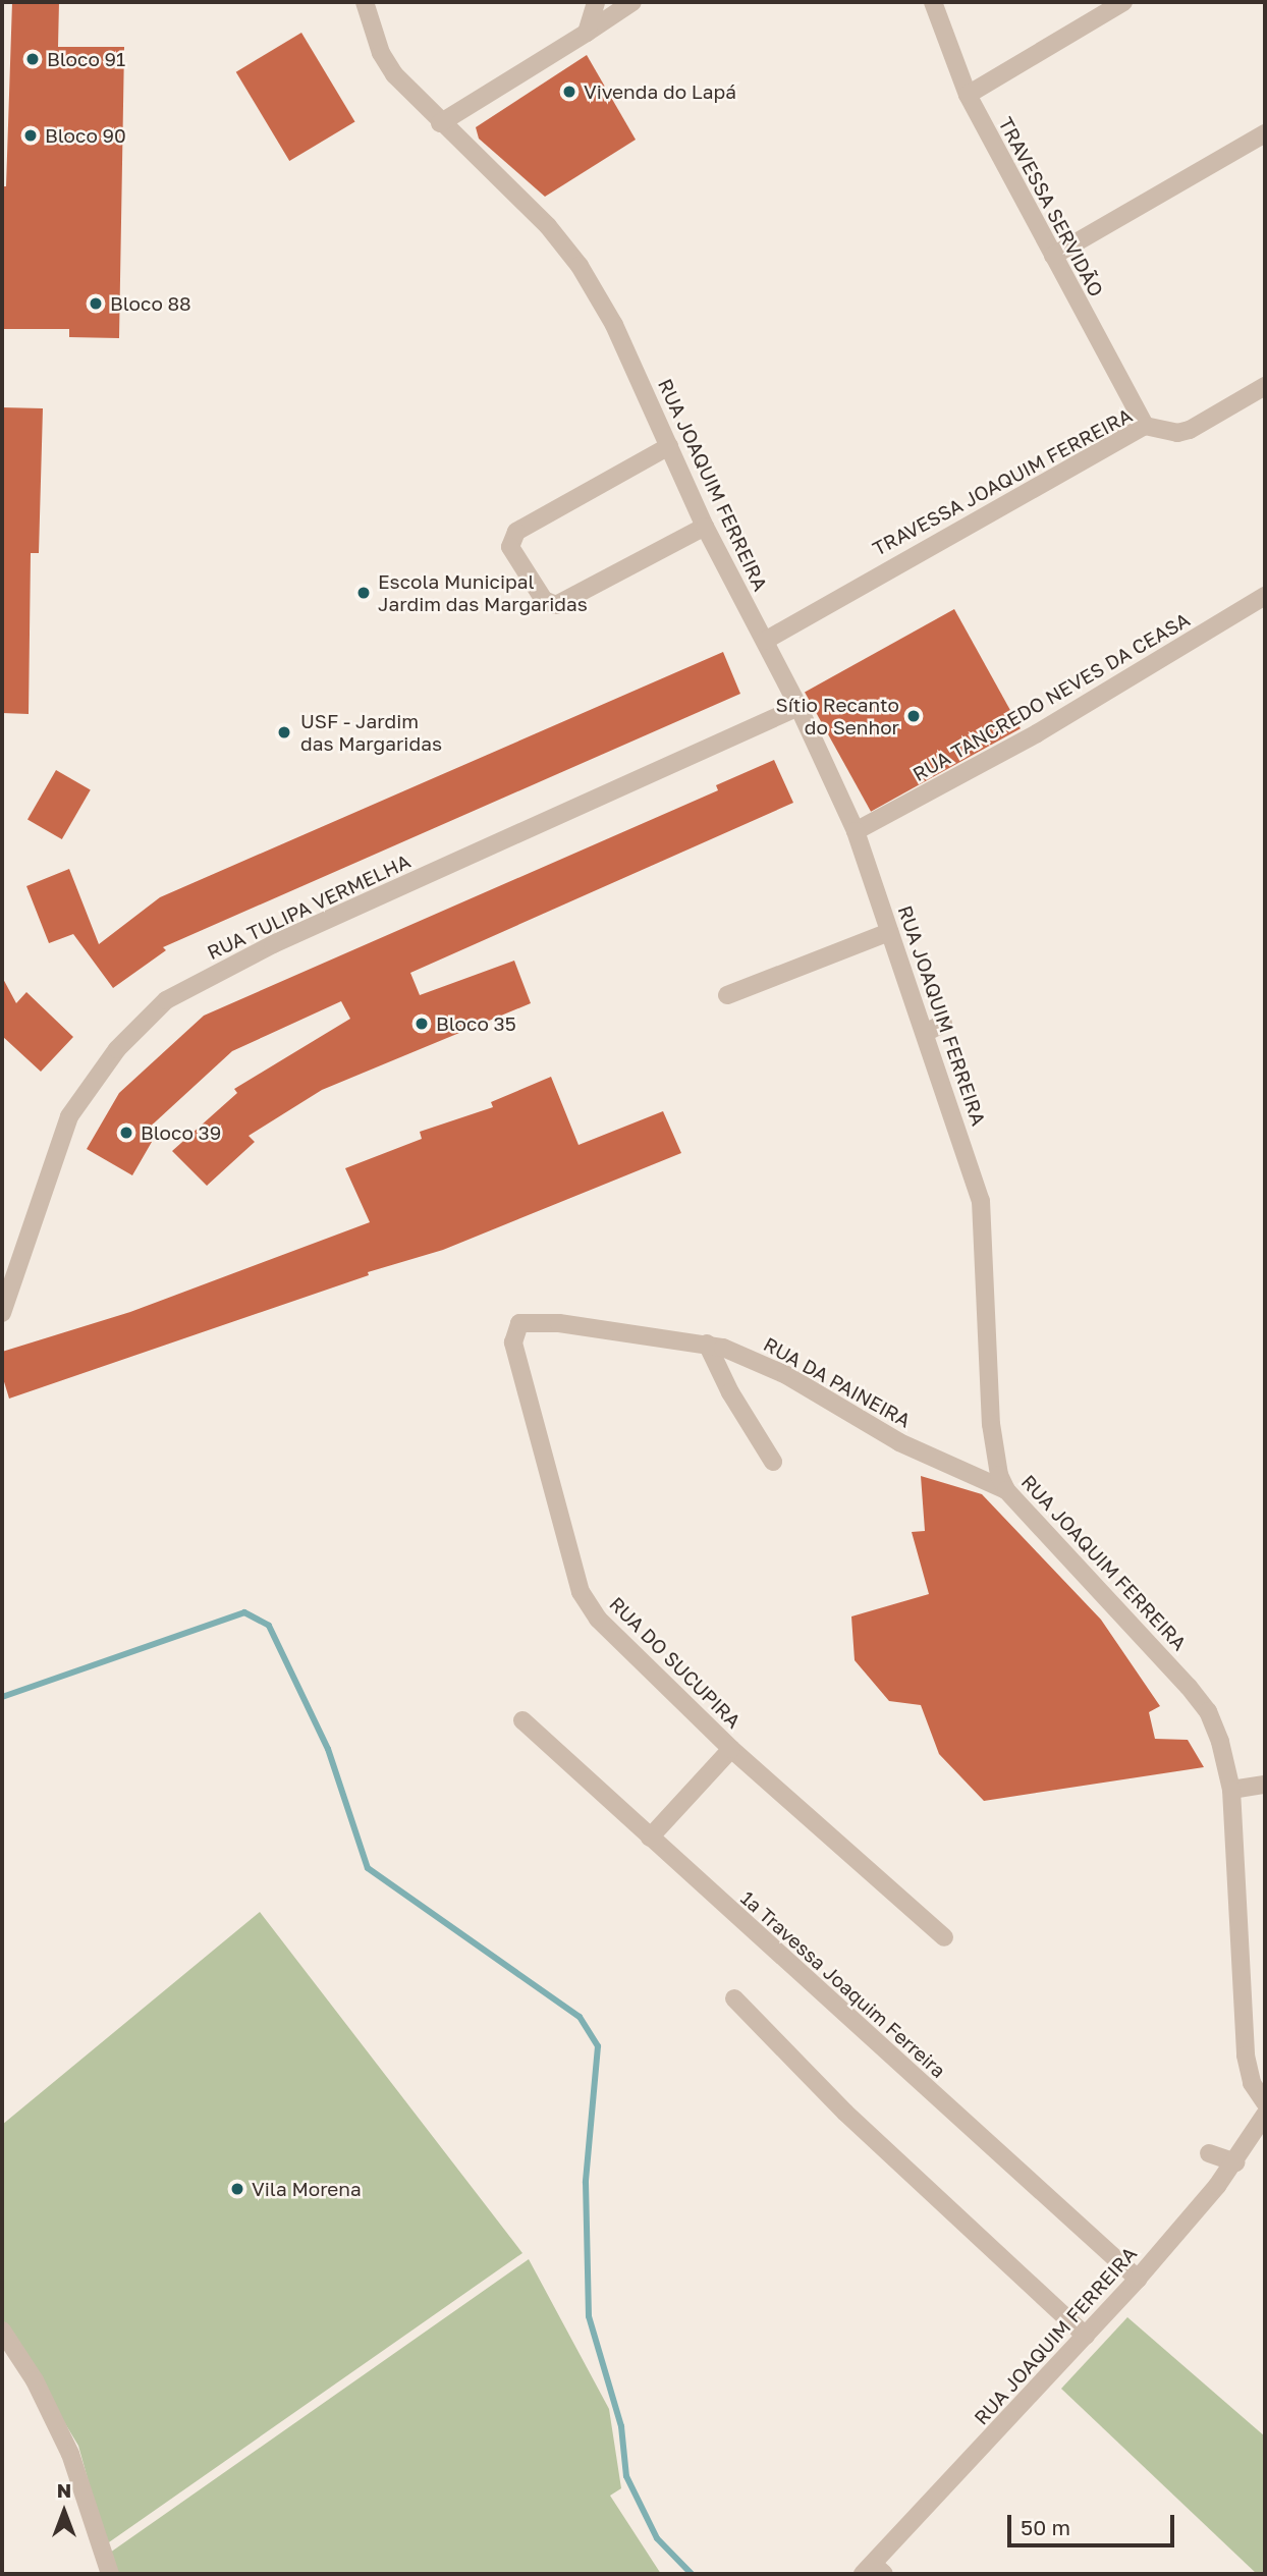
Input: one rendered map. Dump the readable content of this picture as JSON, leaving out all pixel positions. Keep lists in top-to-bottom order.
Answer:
{
  "streets": {
    "street": [
      "TRAVESSA SERVIDÃO",
      "TRAVESSA JOAQUIM FERREIRA",
      "RUA JOAQUIM FERREIRA",
      "RUA TANCREDO NEVES DA CEASA",
      "RUA TULIPA VERMELHA",
      "RUA DA PAINEIRA",
      "RUA DO SUCUPIRA",
      "1ª Travessa Joaquim Ferreira"
    ]
  },
  "crossings": [
    ["TRAVESSA SERVIDÃO", "TRAVESSA JOAQUIM FERREIRA"],
    ["TRAVESSA JOAQUIM FERREIRA", "RUA JOAQUIM FERREIRA"],
    ["RUA JOAQUIM FERREIRA", "RUA TANCREDO NEVES DA CEASA"],
    ["RUA JOAQUIM FERREIRA", "RUA TULIPA VERMELHA"],
    ["RUA JOAQUIM FERREIRA", "RUA DA PAINEIRA"],
    ["RUA JOAQUIM FERREIRA", "1ª Travessa Joaquim Ferreira"],
    ["RUA DA PAINEIRA", "RUA DO SUCUPIRA"],
    ["RUA DO SUCUPIRA", "1ª Travessa Joaquim Ferreira"]
  ],
  "places": [
    "Bloco 91",
    "Vivenda do Lapá",
    "Bloco 90",
    "Bloco 88",
    "Escola Municipal Jardim das Margaridas",
    "Sítio Recanto do Senhor",
    "USF - Jardim das Margaridas",
    "Bloco 35",
    "Bloco 39",
    "Vila Morena"
  ],
  "scale_bar": "50 m",
  "north": "top"
}
